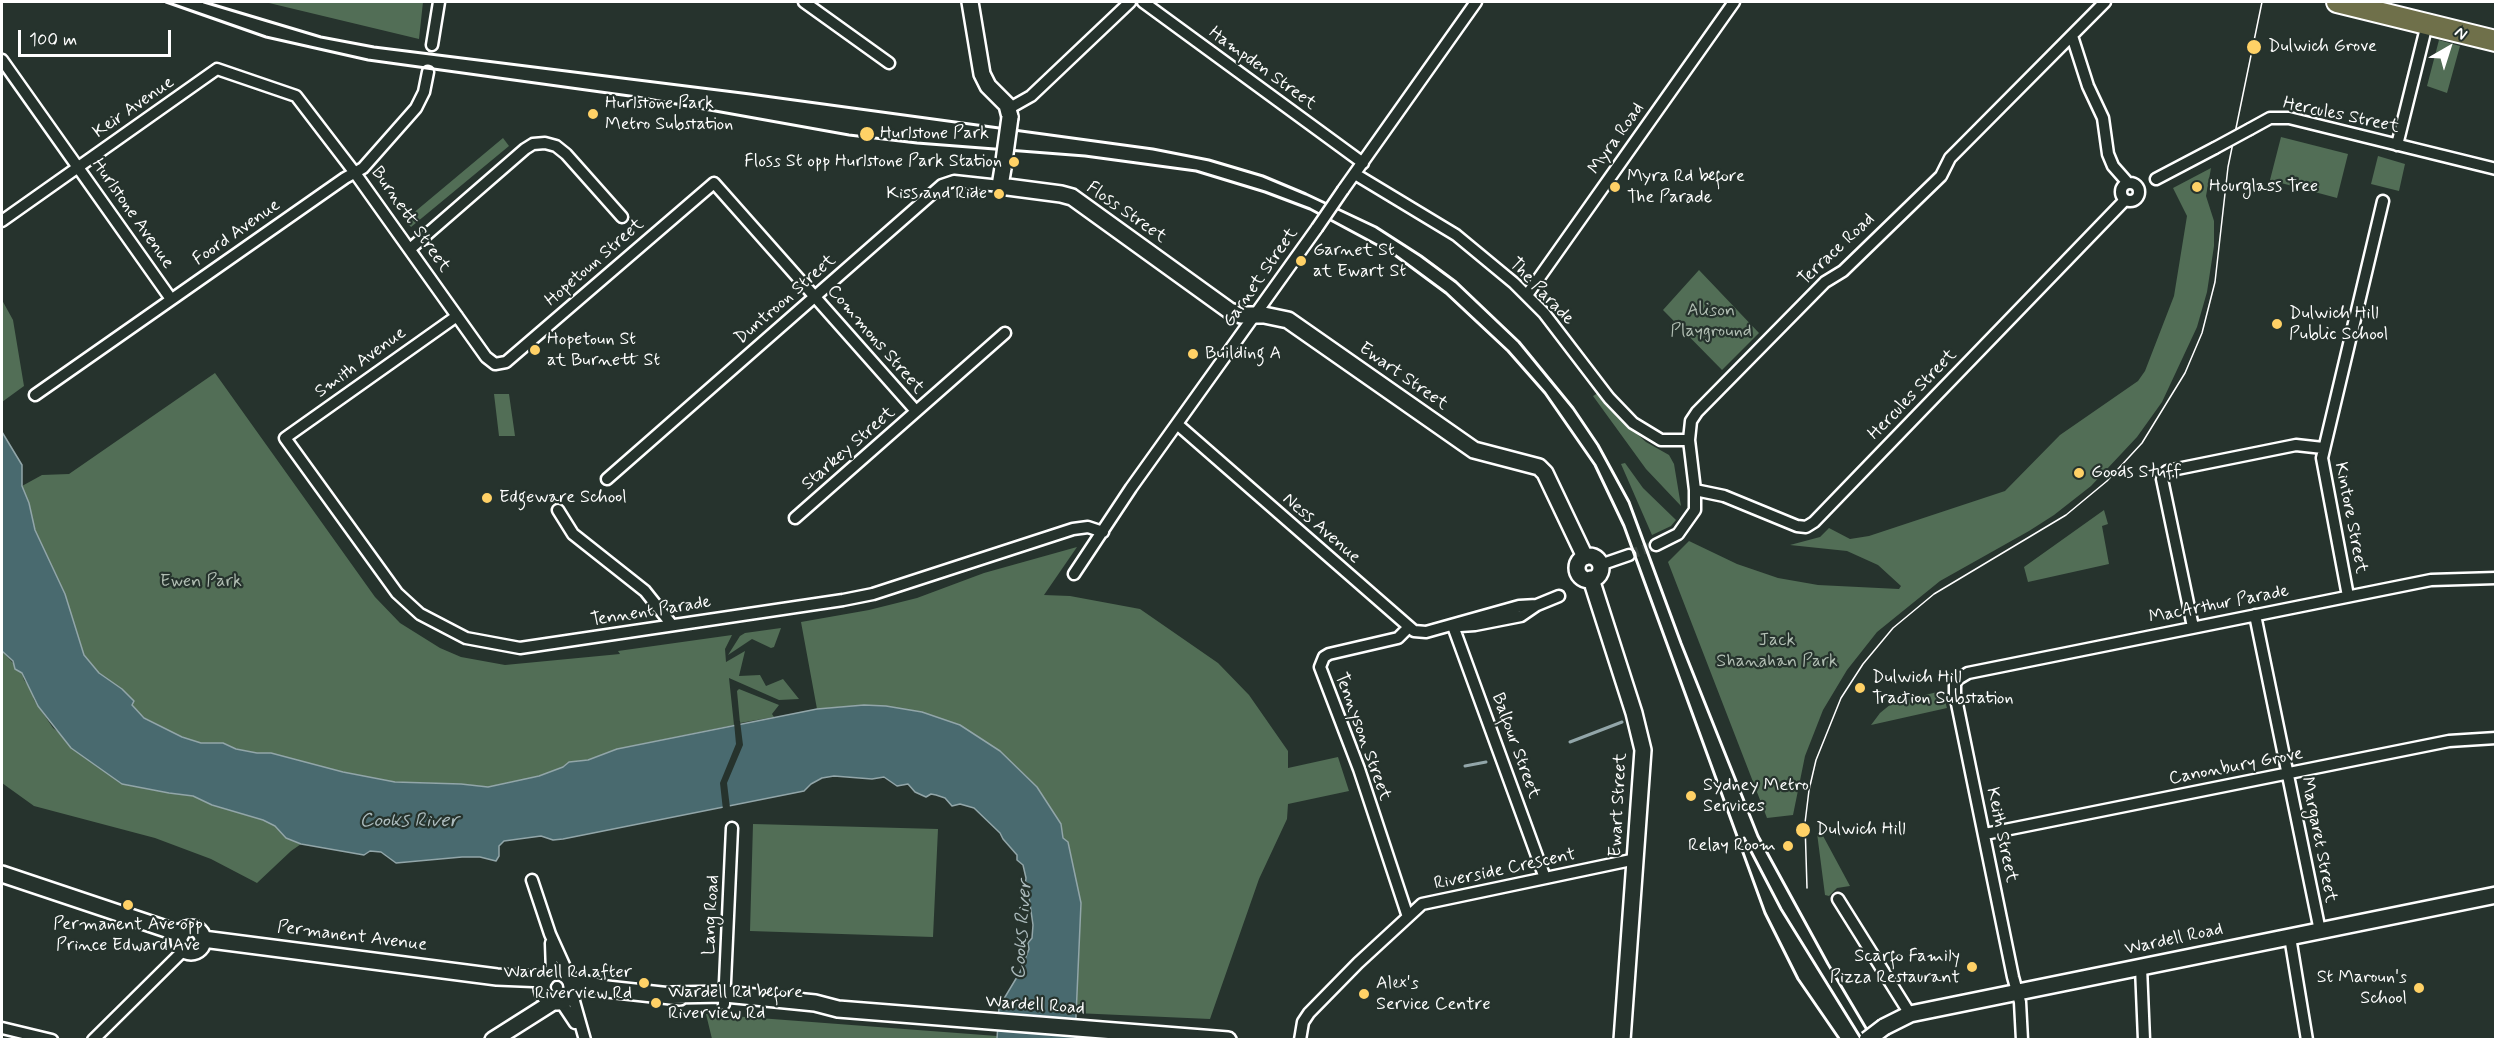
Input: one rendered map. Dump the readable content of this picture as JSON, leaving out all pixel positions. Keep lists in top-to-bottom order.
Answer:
{
  "streets": {
    "main road": [
      "Floss Street",
      "Ewart Street",
      "Permanent Avenue",
      "Wardell Road"
    ],
    "street": [
      "Hampden Street",
      "Keir Avenue",
      "Hercules Street",
      "Myra Road",
      "Hurlstone Avenue",
      "Burnett Street",
      "Foord Avenue",
      "Terrace Road",
      "Hopetoun Street",
      "Garnet Street",
      "The Parade",
      "Duntroon Street",
      "Commons Street",
      "Smith Avenue",
      "Starkey Street",
      "Kintore Street",
      "Ness Avenue",
      "MacArthur Parade",
      "Tennent Parade",
      "Tennyson Street",
      "Balfour Street",
      "Canonbury Grove",
      "Keith Street",
      "Margaret Street",
      "Riverside Crescent",
      "Lang Road"
    ]
  },
  "crossings": [
    ["Hampden Street", "Garnet Street"],
    ["Keir Avenue", "Hurlstone Avenue"],
    ["Keir Avenue", "Burnett Street"],
    ["Hercules Street", "Terrace Road"],
    ["Myra Road", "The Parade"],
    ["Floss Street", "Garnet Street"],
    ["Floss Street", "Duntroon Street"],
    ["Floss Street", "Ewart Street"],
    ["Hurlstone Avenue", "Foord Avenue"],
    ["Burnett Street", "Foord Avenue"],
    ["Burnett Street", "Hopetoun Street"],
    ["Burnett Street", "Smith Avenue"],
    ["Terrace Road", "The Parade"],
    ["Hopetoun Street", "Commons Street"],
    ["Garnet Street", "The Parade"],
    ["Garnet Street", "Ewart Street"],
    ["Garnet Street", "Ness Avenue"],
    ["Garnet Street", "Tennent Parade"],
    ["Duntroon Street", "Commons Street"],
    ["Commons Street", "Starkey Street"],
    ["Smith Avenue", "Tennent Parade"],
    ["Ewart Street", "Riverside Crescent"],
    ["Kintore Street", "MacArthur Parade"],
    ["Ness Avenue", "Tennyson Street"],
    ["MacArthur Parade", "Keith Street"],
    ["MacArthur Parade", "Margaret Street"],
    ["Tennyson Street", "Riverside Crescent"],
    ["Balfour Street", "Riverside Crescent"],
    ["Canonbury Grove", "Keith Street"],
    ["Canonbury Grove", "Margaret Street"],
    ["Keith Street", "Wardell Road"],
    ["Margaret Street", "Wardell Road"],
    ["Lang Road", "Wardell Road"],
    ["Permanent Avenue", "Wardell Road"]
  ],
  "water": ["Cooks River"],
  "parks": ["Alison Playground", "Ewen Park", "Jack Shanahan Park"],
  "places": [
    "Dulwich Grove",
    "Hurlstone Park Metro Substation",
    "Hurlstone Park",
    "Floss St opp Hurlstone Park Station",
    "Myra Rd before The Parade",
    "Hourglass Tree",
    "Kiss and Ride",
    "Garnet St at Ewart St",
    "Dulwich Hill Public School",
    "Hopetoun St at Burnett St",
    "Building A",
    "Goods Stuff",
    "Edgeware School",
    "Dulwich Hill Traction Substation",
    "Sydney Metro Services",
    "Dulwich Hill",
    "Relay Room",
    "Permanent Ave opp Prince Edward Ave",
    "Scarfo Family Pizza Restaurant",
    "Wardell Rd after Riverview Rd",
    "St Maroun's School",
    "Alex's Service Centre",
    "Wardell Rd before Riverview Rd"
  ],
  "scale_bar": "100 m",
  "north": "top right"
}
